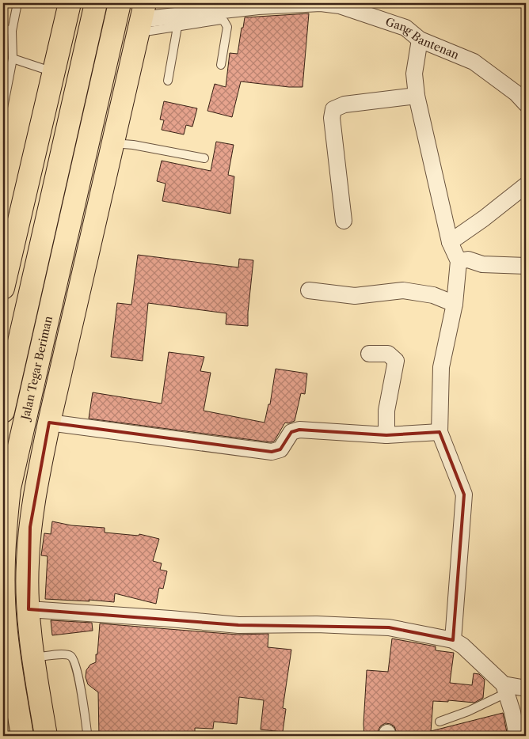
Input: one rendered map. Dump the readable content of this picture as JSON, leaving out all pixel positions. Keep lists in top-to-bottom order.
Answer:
{
  "streets": {
    "main road": ["Jalan Tegar Beriman"],
    "street": ["Gang Bantenan"]
  }
}
